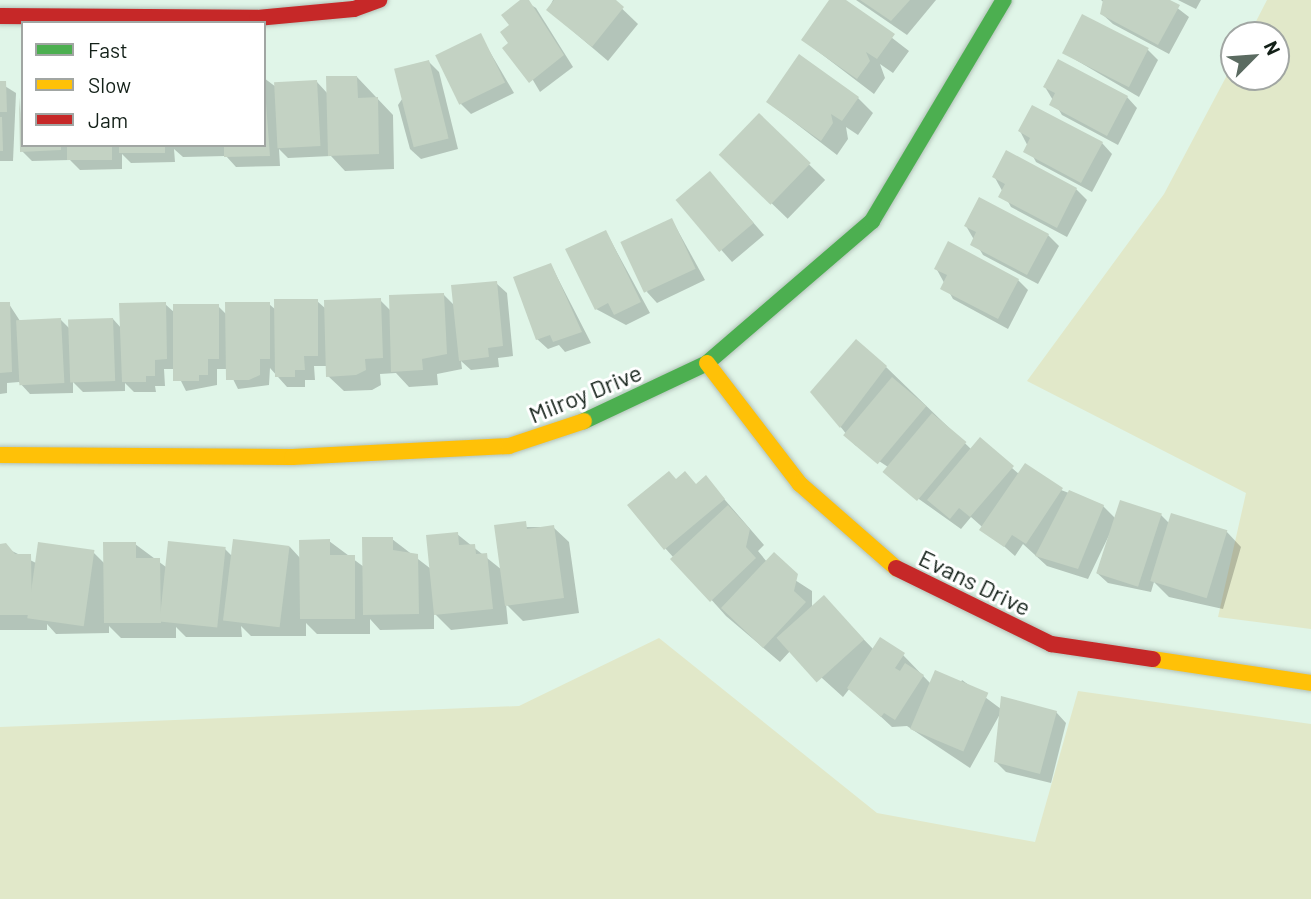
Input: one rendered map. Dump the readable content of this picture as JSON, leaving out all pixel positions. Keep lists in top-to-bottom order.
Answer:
{
  "streets": {
    "street": ["Milroy Drive", "Evans Drive"]
  },
  "crossings": [
    ["Milroy Drive", "Evans Drive"]
  ],
  "legend": ["Fast", "Slow", "Jam"],
  "north": "top right"
}
